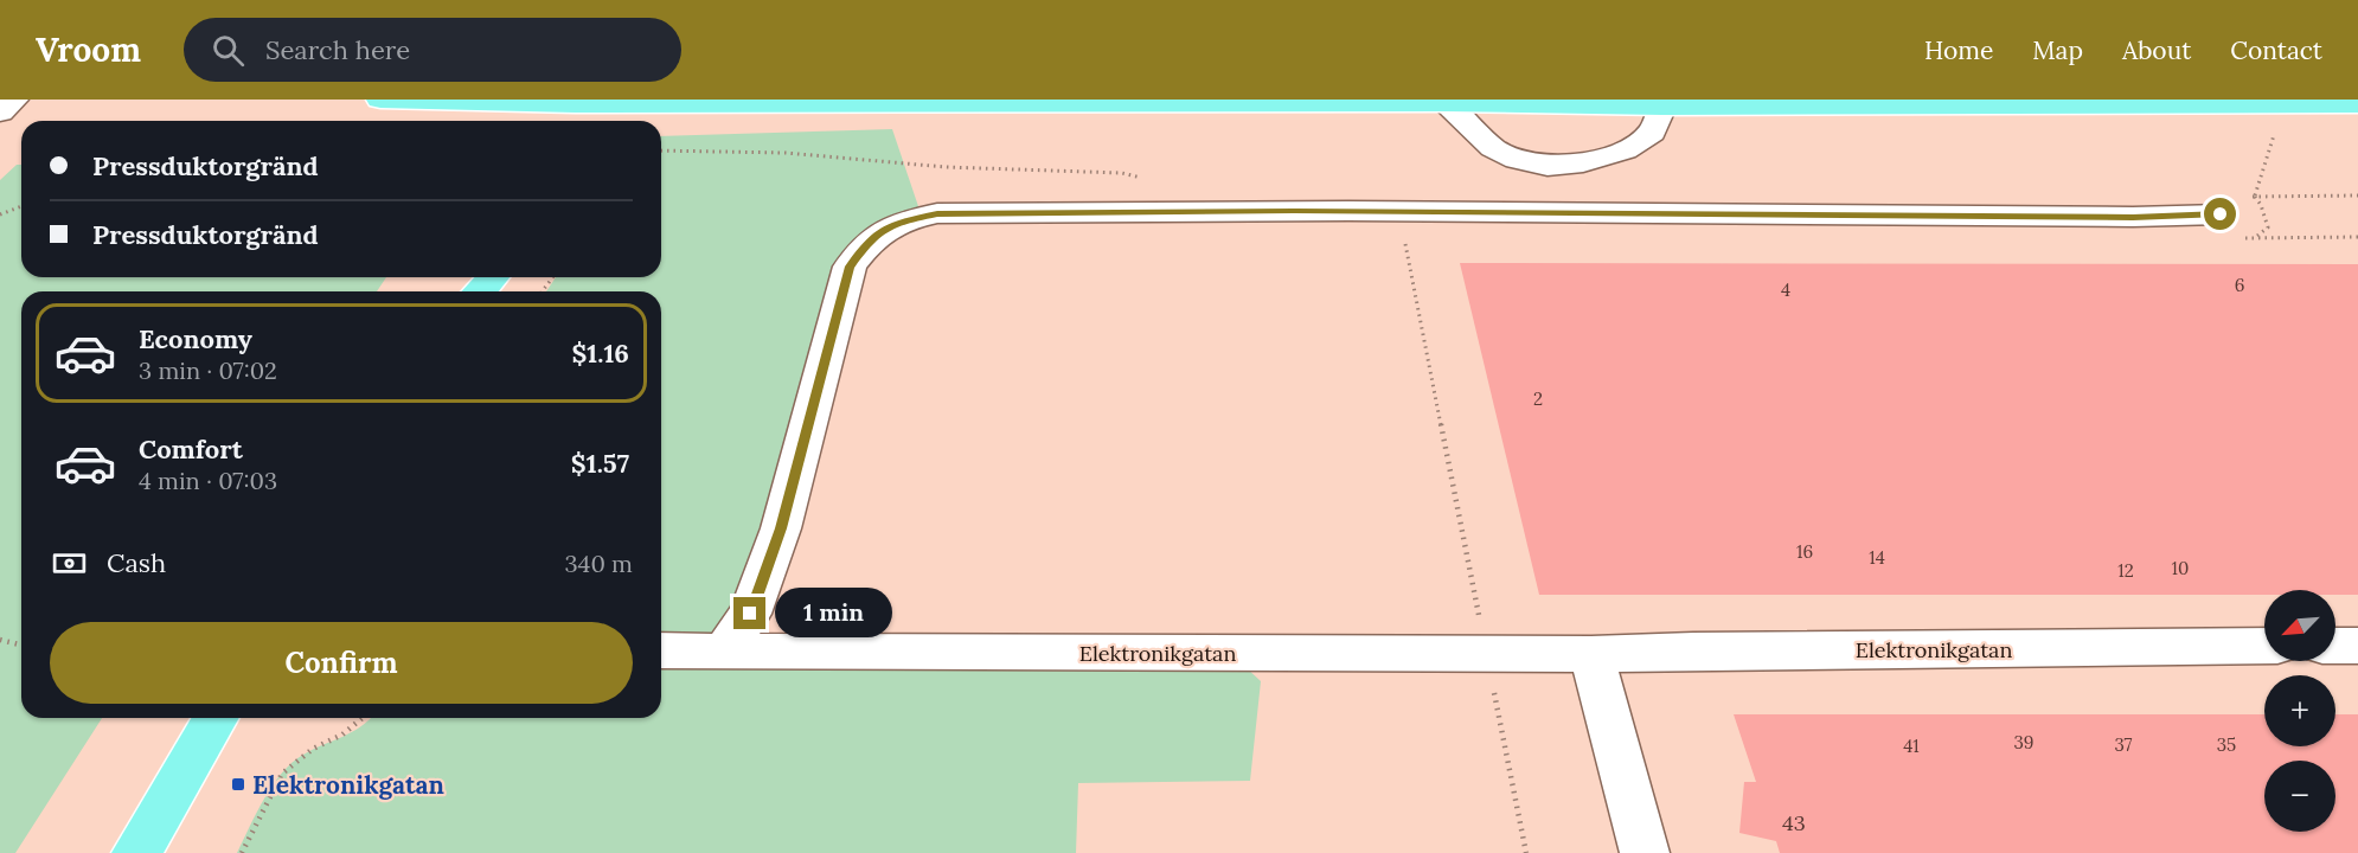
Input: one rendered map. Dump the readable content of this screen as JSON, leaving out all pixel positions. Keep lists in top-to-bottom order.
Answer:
{
  "streets": {
    "street": ["Elektronikgatan"]
  },
  "places": {
    "transit": ["Elektronikgatan"]
  },
  "house_numbers": [
    "6",
    "4",
    "2",
    "16",
    "14",
    "10",
    "12",
    "39",
    "37",
    "35",
    "41",
    "43"
  ],
  "north": "bottom left",
  "page": {
    "header": "Vroom",
    "search": "Search here",
    "nav": [
      "Home",
      "Map",
      "About",
      "Contact"
    ],
    "banner": ["Pressduktorgränd", "Pressduktorgränd"],
    "list": [
      {
        "name": "Economy",
        "note": "3 min · 07:02",
        "value": "$1.16"
      },
      {
        "name": "Comfort",
        "note": "4 min · 07:03",
        "value": "$1.57"
      }
    ],
    "pay": ["Cash", "340 m"],
    "bubble": "1 min",
    "map_buttons": ["+", "−"],
    "buttons": "Confirm"
  }
}
